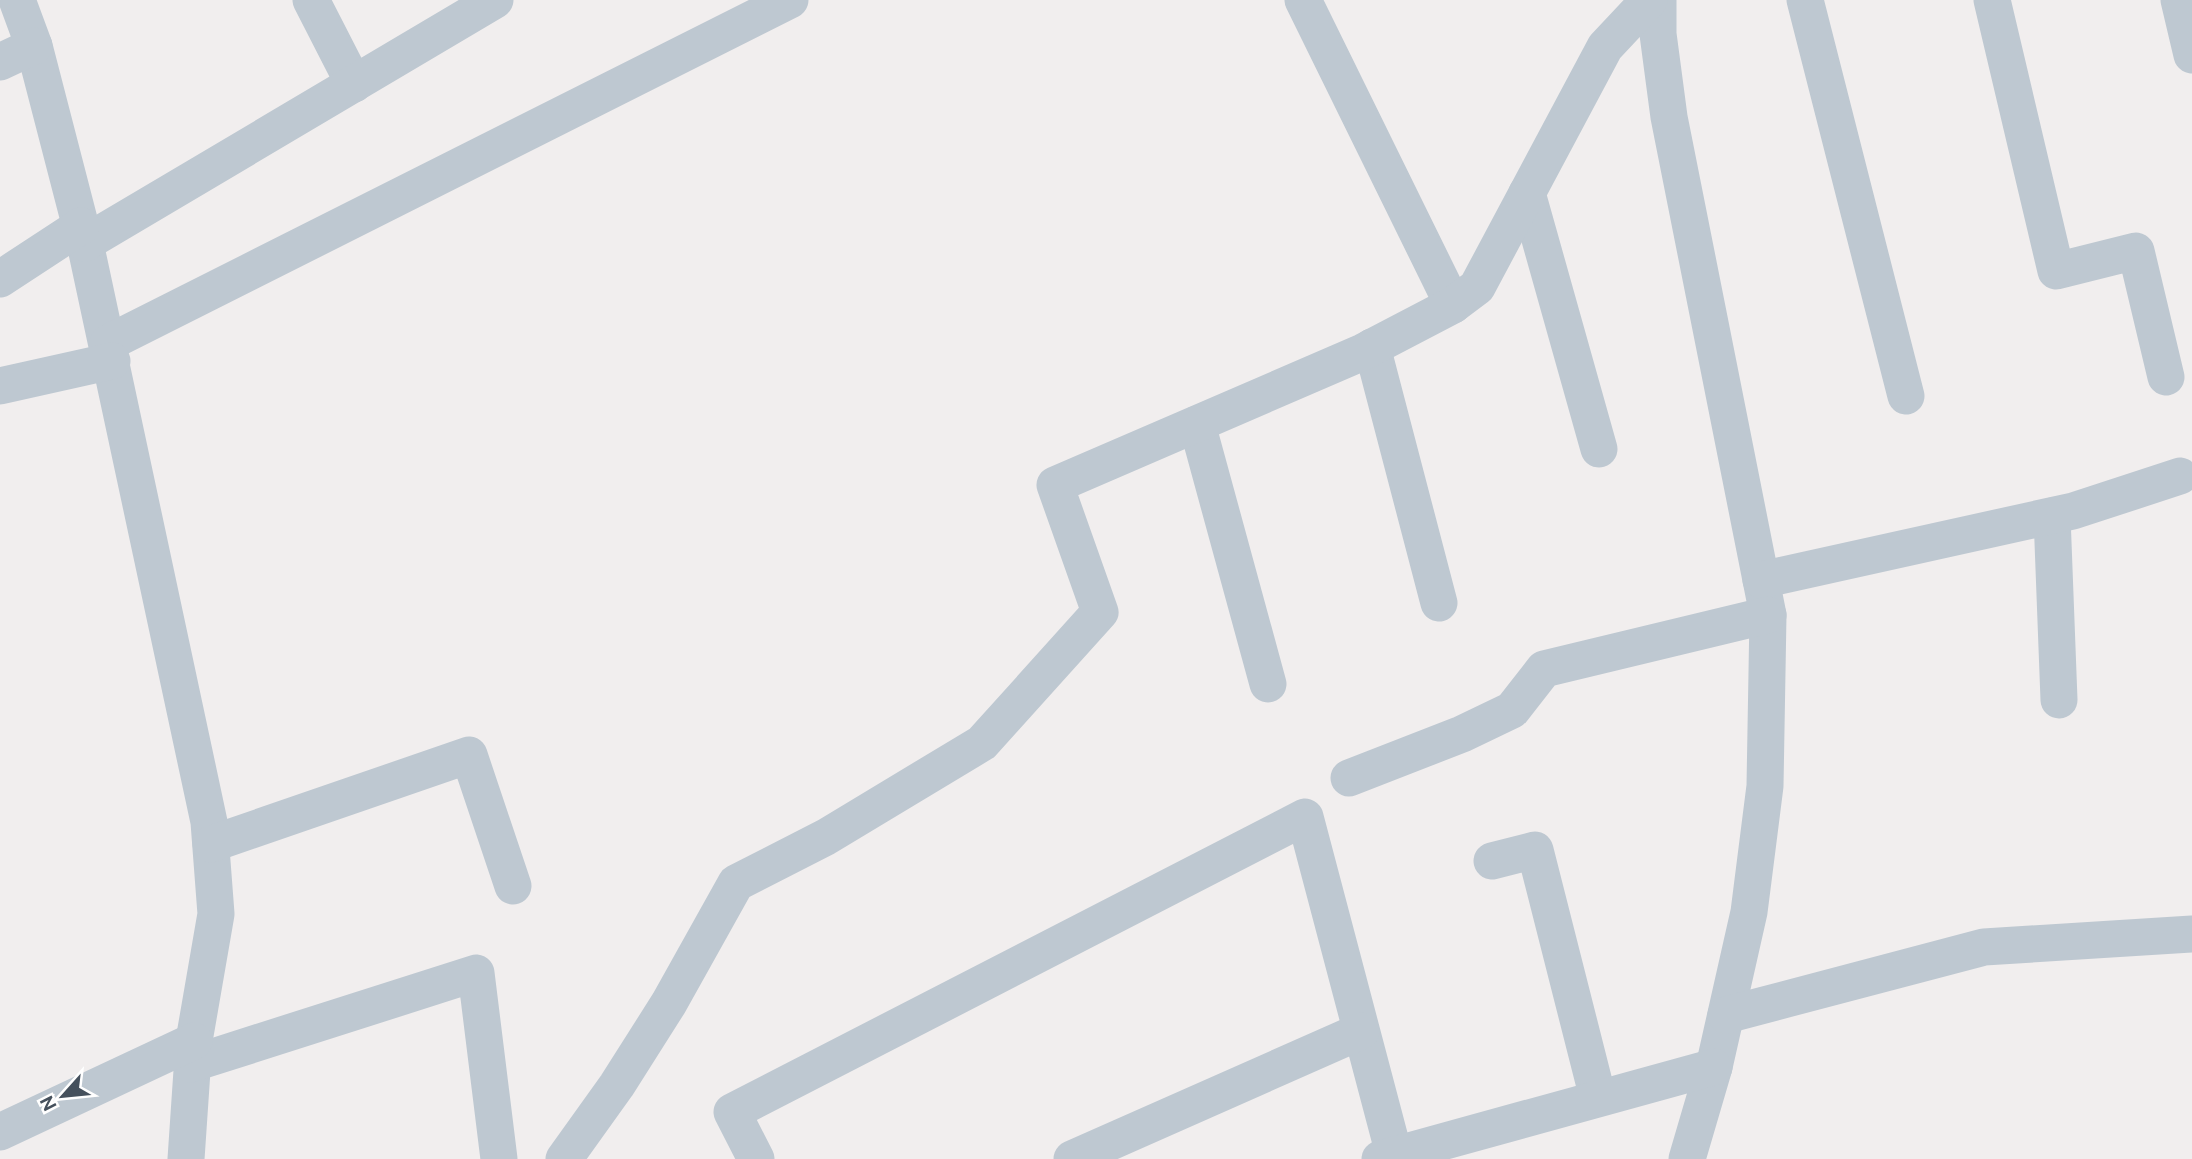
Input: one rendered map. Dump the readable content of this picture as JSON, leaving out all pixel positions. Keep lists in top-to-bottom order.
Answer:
{
  "north": "bottom left"
}
